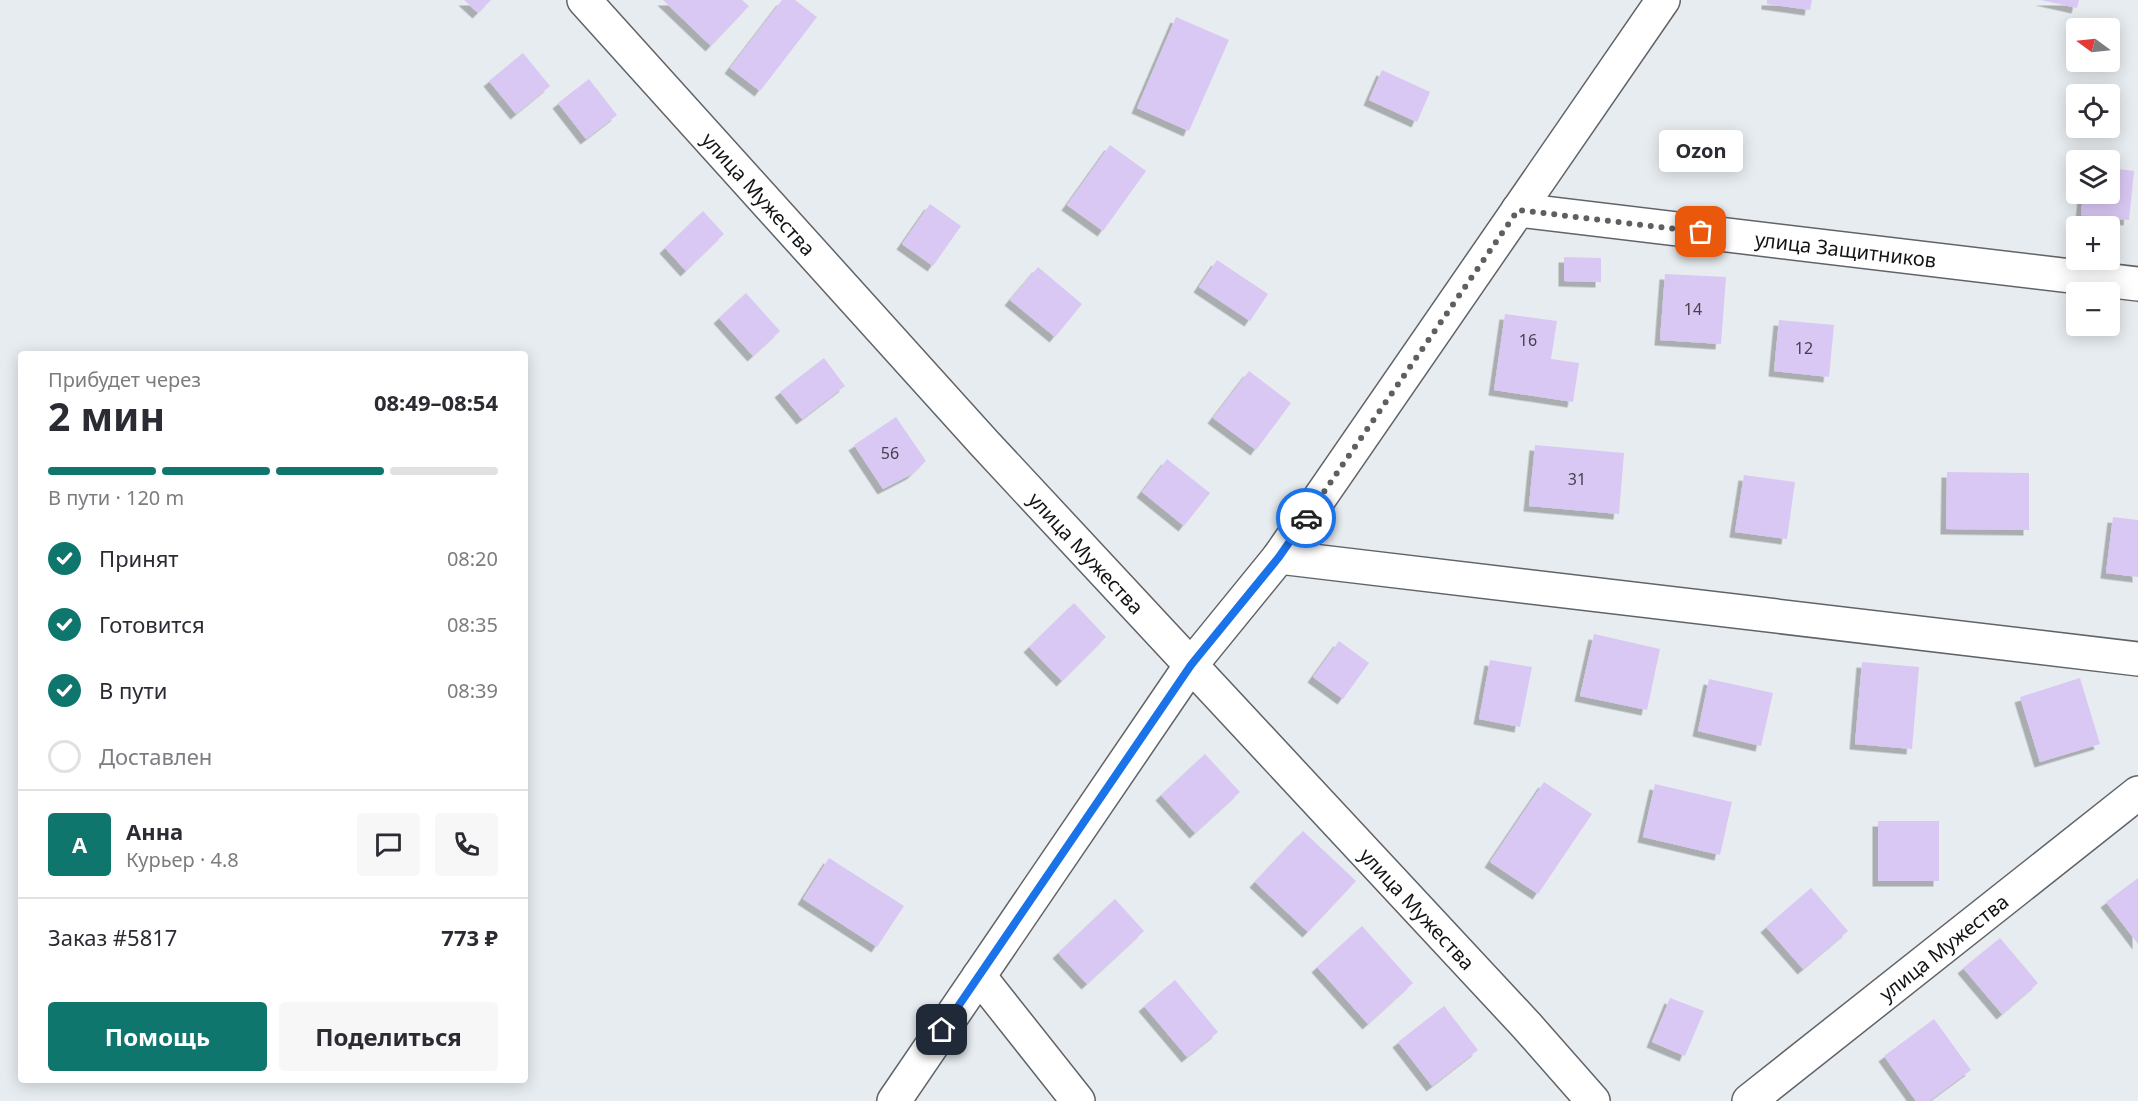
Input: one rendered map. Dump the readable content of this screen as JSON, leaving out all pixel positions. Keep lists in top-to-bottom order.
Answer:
{
  "streets": {
    "street": ["улица Мужества", "улица Защитников"]
  },
  "places": ["Ozon"],
  "house_numbers": [
    "14",
    "16",
    "12",
    "56",
    "31"
  ],
  "north": "left",
  "page": {
    "map_buttons": ["+", "−"],
    "bubble": "Ozon",
    "heading": ["2 мин", "Прибудет через", "08:49–08:54"],
    "panel": [
      "Анна",
      "Курьер · 4.8",
      "Заказ #5817",
      "773 ₽"
    ],
    "bar": "В пути · 120 m",
    "list": [
      ["Принят", "08:20"],
      ["Готовится", "08:35"],
      ["В пути", "08:39"],
      "Доставлен"
    ],
    "round": "А",
    "buttons": ["Помощь", "Поделиться"]
  }
}
